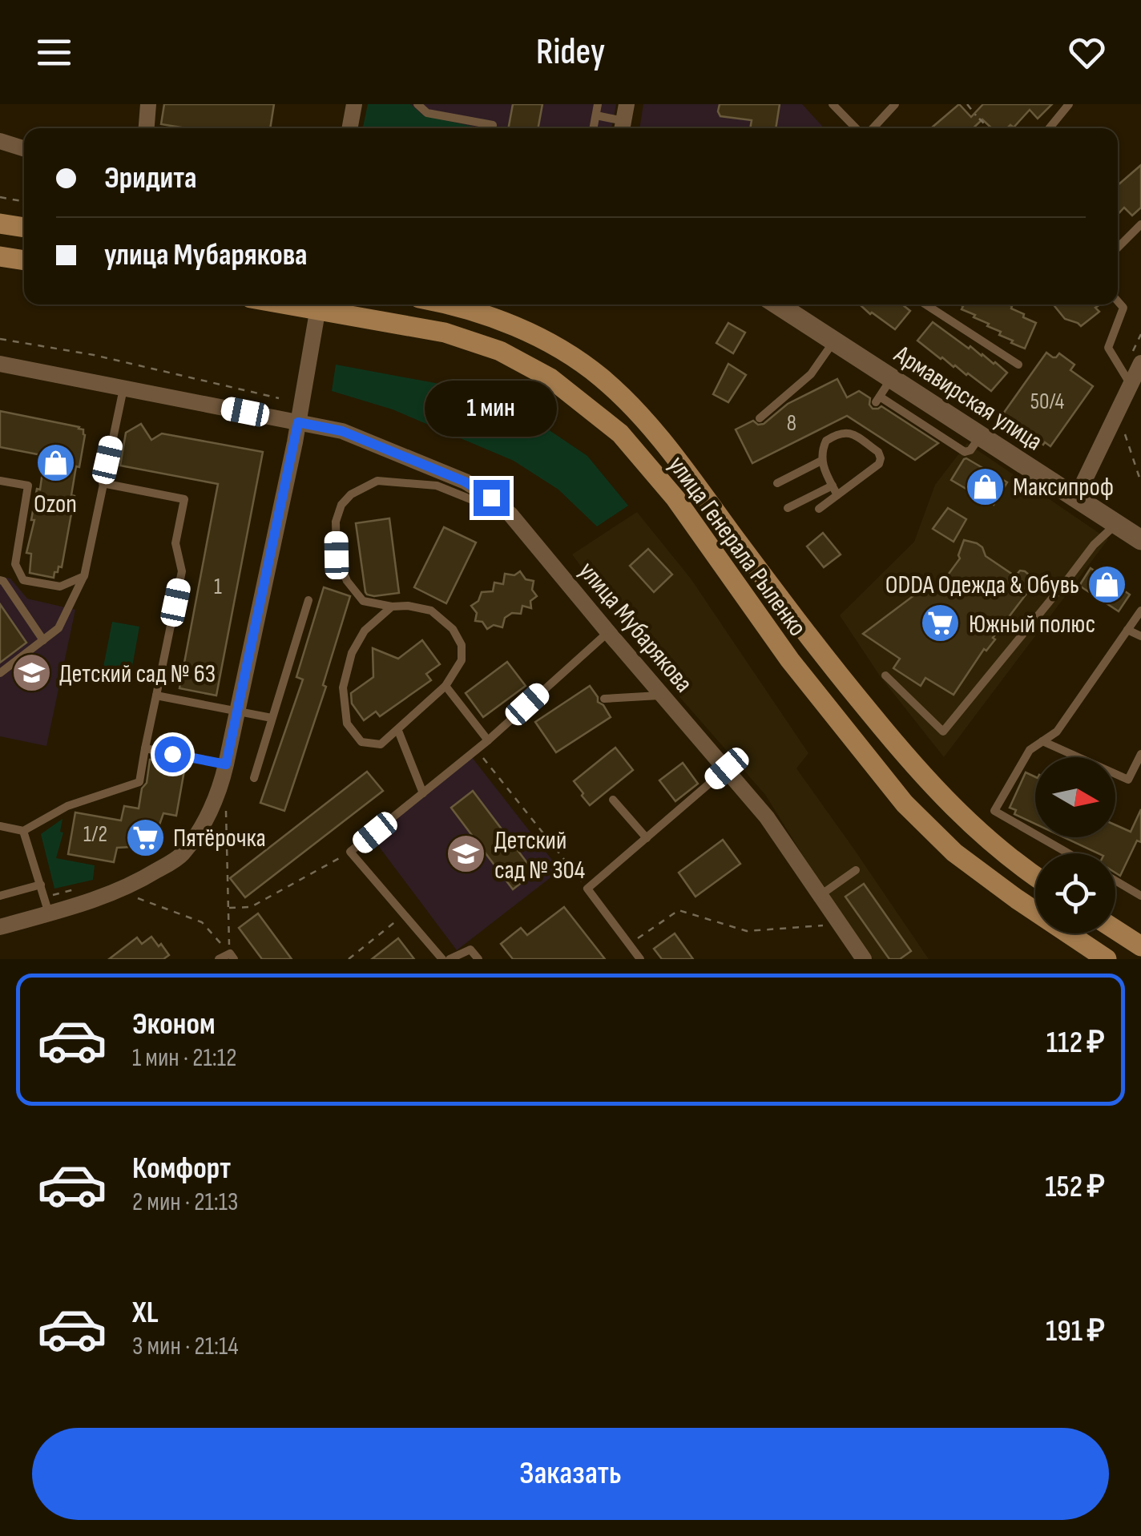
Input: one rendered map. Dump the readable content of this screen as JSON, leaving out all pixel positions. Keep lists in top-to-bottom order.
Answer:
{
  "streets": {
    "main road": ["улица Генерала Рыленко"],
    "street": ["Армавирская улица", "улица Мубарякова"]
  },
  "places": {
    "shop": ["Ozon", "Максипроф", "ODDA Одежда & Обувь"],
    "supermarket": ["Южный полюс", "Пятёрочка"],
    "school or university": ["Детский сад № 63", "Детский сад № 304"]
  },
  "house_numbers": [
    "50/4",
    "8",
    "1",
    "1/2"
  ],
  "north": "right",
  "page": {
    "header": "Ridey",
    "banner": ["Эридита", "улица Мубарякова"],
    "bubble": "1 мин",
    "list": [
      {
        "name": "Эконом",
        "note": "1 мин · 21:12",
        "value": "112 ₽"
      },
      {
        "name": "Комфорт",
        "note": "2 мин · 21:13",
        "value": "152 ₽"
      },
      {
        "name": "XL",
        "note": "3 мин · 21:14",
        "value": "191 ₽"
      }
    ],
    "buttons": "Заказать"
  }
}
